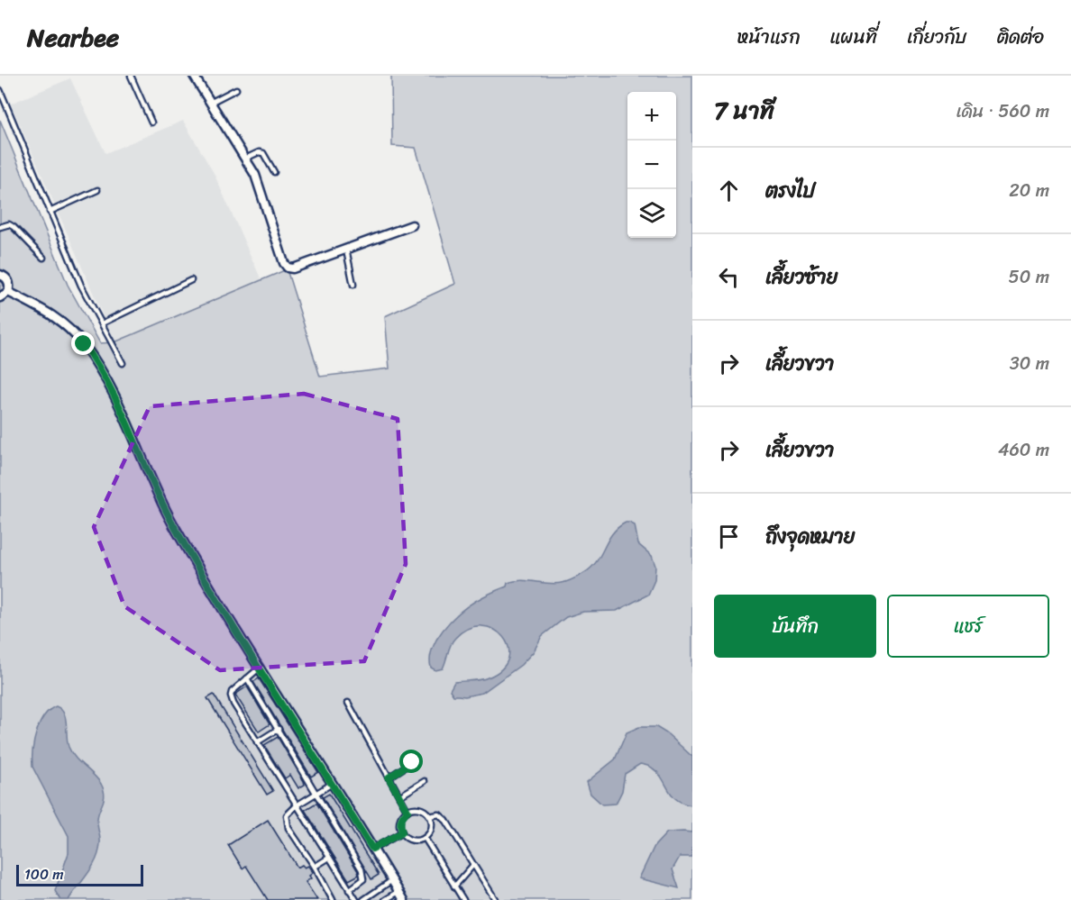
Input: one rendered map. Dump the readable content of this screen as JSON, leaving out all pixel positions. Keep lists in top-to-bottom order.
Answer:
{
  "scale_bar": "100 m",
  "page": {
    "header": "Nearbee",
    "nav": [
      "หน้าแรก",
      "แผนที่",
      "เกี่ยวกับ",
      "ติดต่อ"
    ],
    "heading": ["7 นาที", "เดิน · 560 m"],
    "map_buttons": ["+", "−"],
    "list": [
      ["ตรงไป", "20 m"],
      ["เลี้ยวซ้าย", "50 m"],
      ["เลี้ยวขวา", "30 m"],
      ["เลี้ยวขวา", "460 m"],
      "ถึงจุดหมาย"
    ],
    "buttons": ["บันทึก", "แชร์"],
    "scale": "100 m"
  }
}
